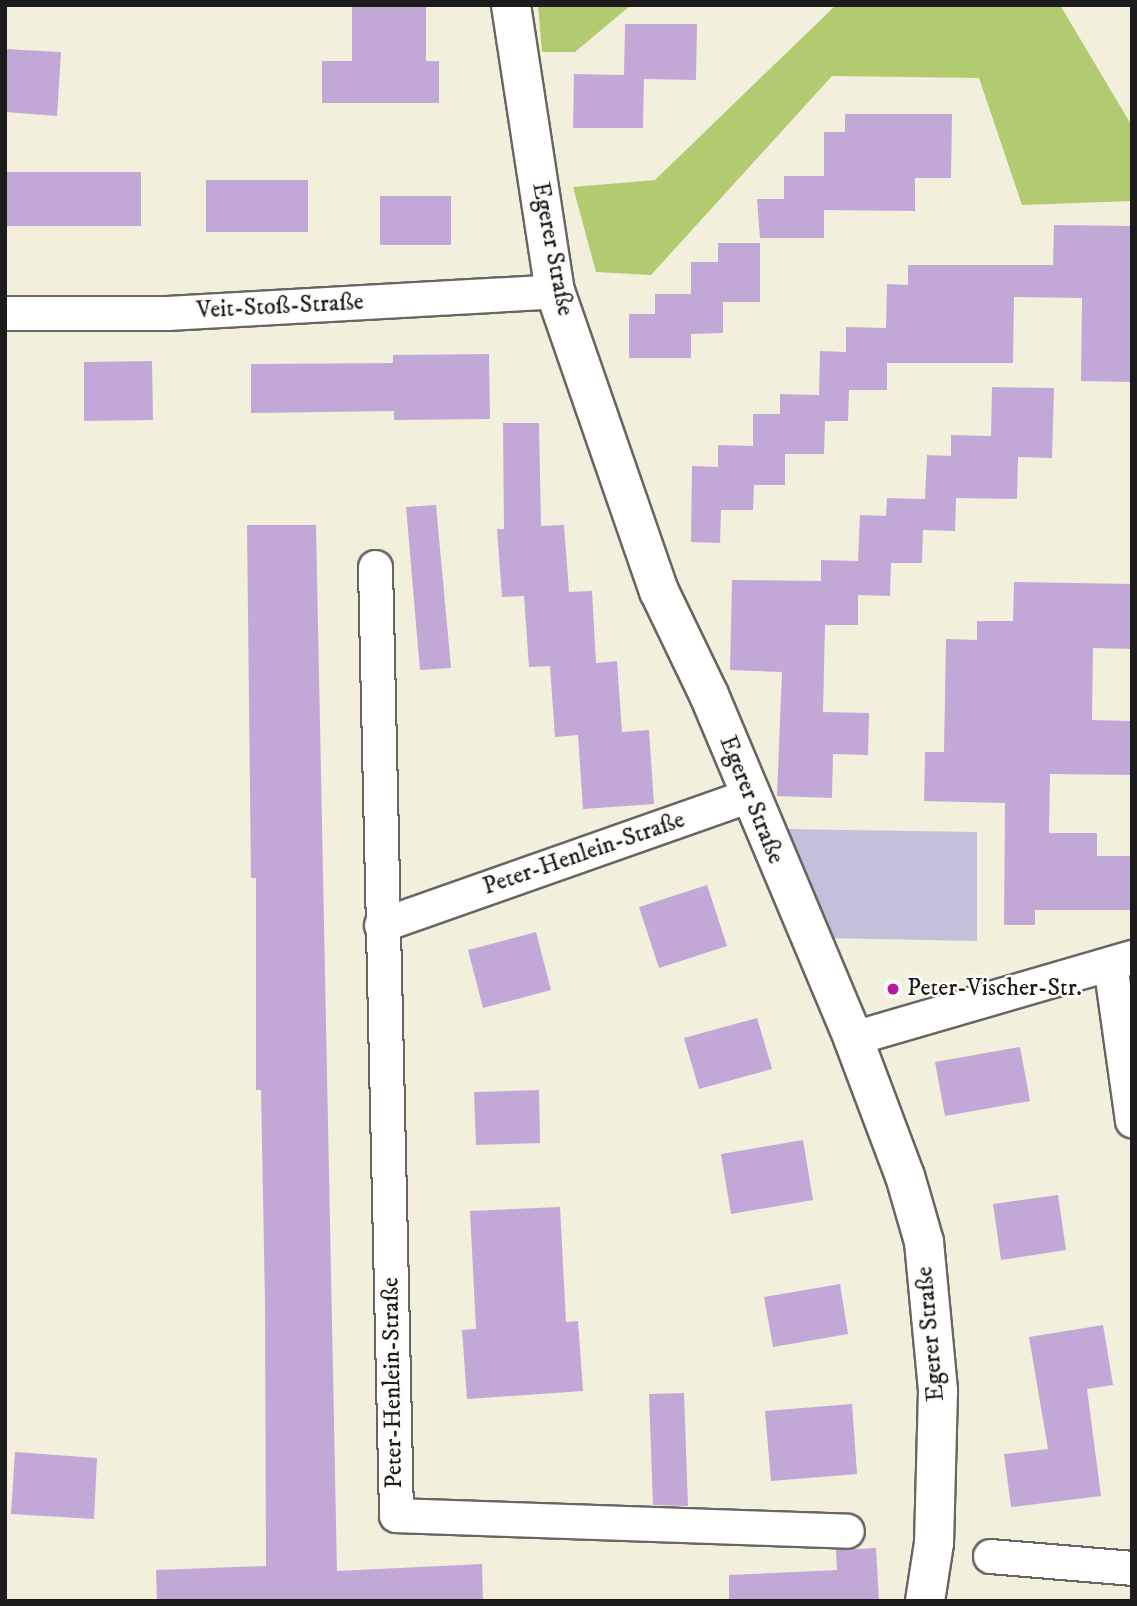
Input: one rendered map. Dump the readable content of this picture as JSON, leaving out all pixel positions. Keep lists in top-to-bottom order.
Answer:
{
  "streets": {
    "street": ["Egerer Straße", "Veit-Stoß-Straße", "Peter-Henlein-Straße"]
  },
  "crossings": [
    ["Egerer Straße", "Veit-Stoß-Straße"],
    ["Egerer Straße", "Peter-Henlein-Straße"]
  ],
  "places": ["Peter-Vischer-Str."]
}
